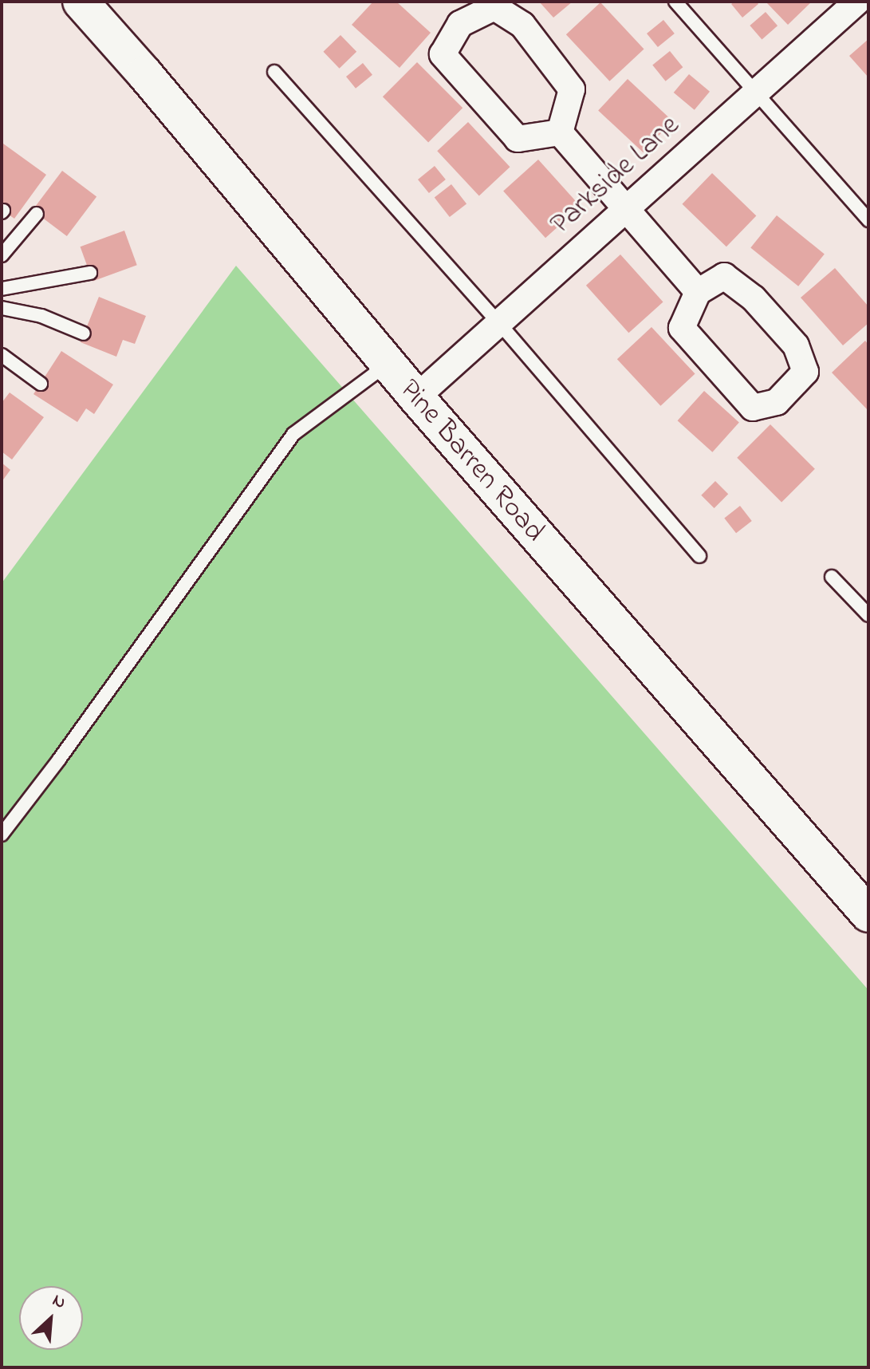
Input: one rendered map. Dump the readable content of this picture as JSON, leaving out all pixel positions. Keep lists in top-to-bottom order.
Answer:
{
  "streets": {
    "main road": ["Pine Barren Road"],
    "street": ["Parkside Lane"]
  },
  "crossings": [
    ["Parkside Lane", "Pine Barren Road"]
  ],
  "north": "top right"
}
